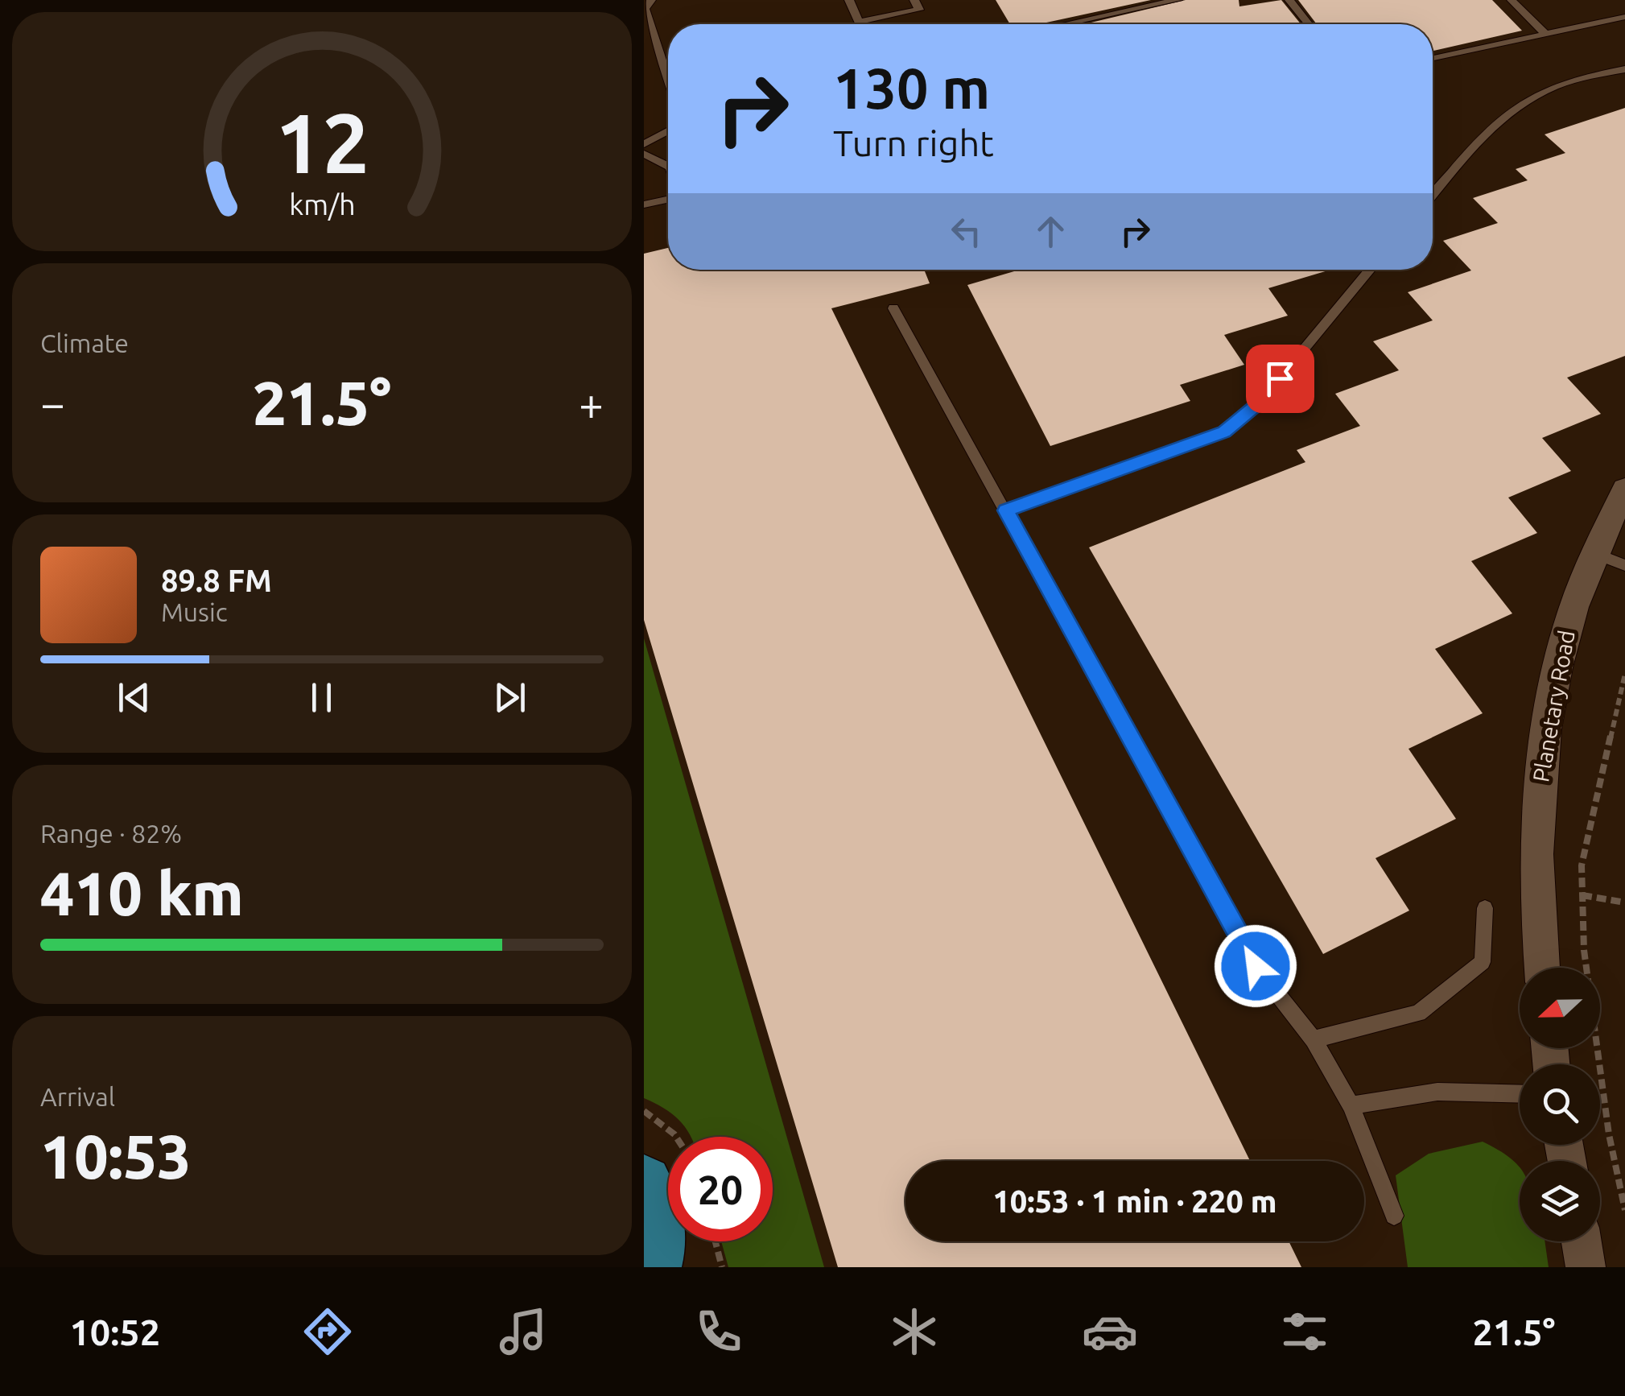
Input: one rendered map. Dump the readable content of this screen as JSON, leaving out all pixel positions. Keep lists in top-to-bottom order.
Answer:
{
  "streets": {
    "street": ["Planetary Road"]
  },
  "north": "left",
  "page": {
    "turn": ["130 m", "Turn right"],
    "tile": [
      "Climate",
      ["Range · 82%", "410 km"],
      ["Arrival", "10:53"]
    ],
    "heat": ["−", "21.5°", "+"],
    "song": ["89.8 FM", "Music"],
    "limit": "20",
    "trip": "10:53 · 1 min · 220 m",
    "tabs": ["10:52", "21.5°"],
    "gauge": ["12", "km/h"]
  }
}
